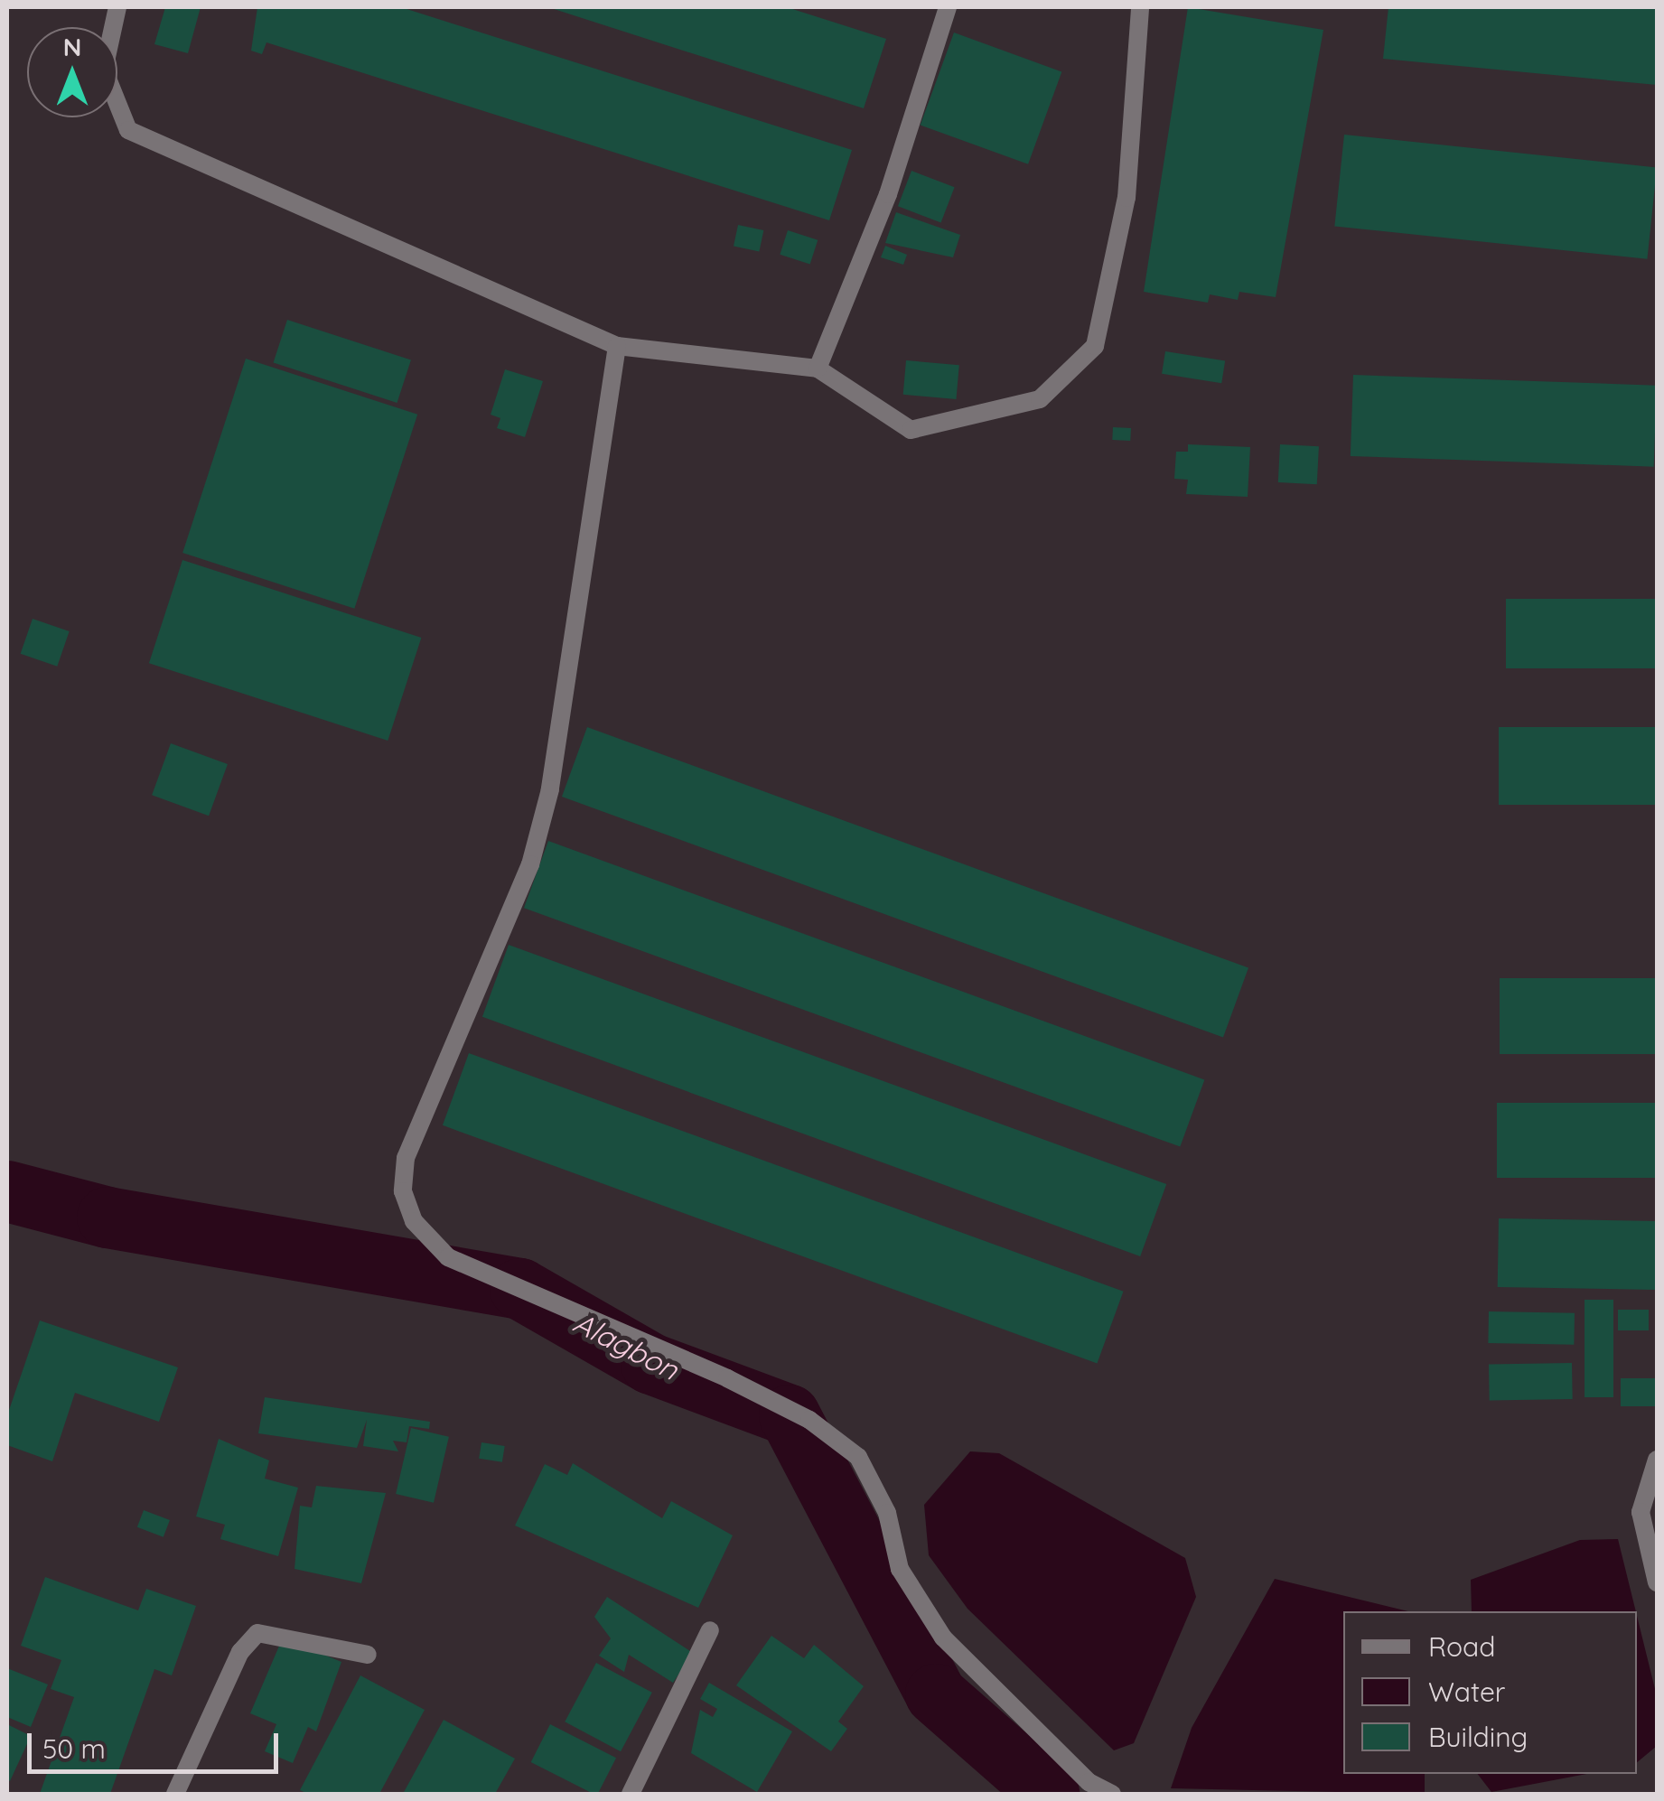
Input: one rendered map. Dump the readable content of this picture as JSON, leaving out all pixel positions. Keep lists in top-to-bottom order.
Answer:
{
  "water": ["Alagbon"],
  "legend": ["Road", "Water", "Building"],
  "scale_bar": "50 m",
  "north": "top"
}
